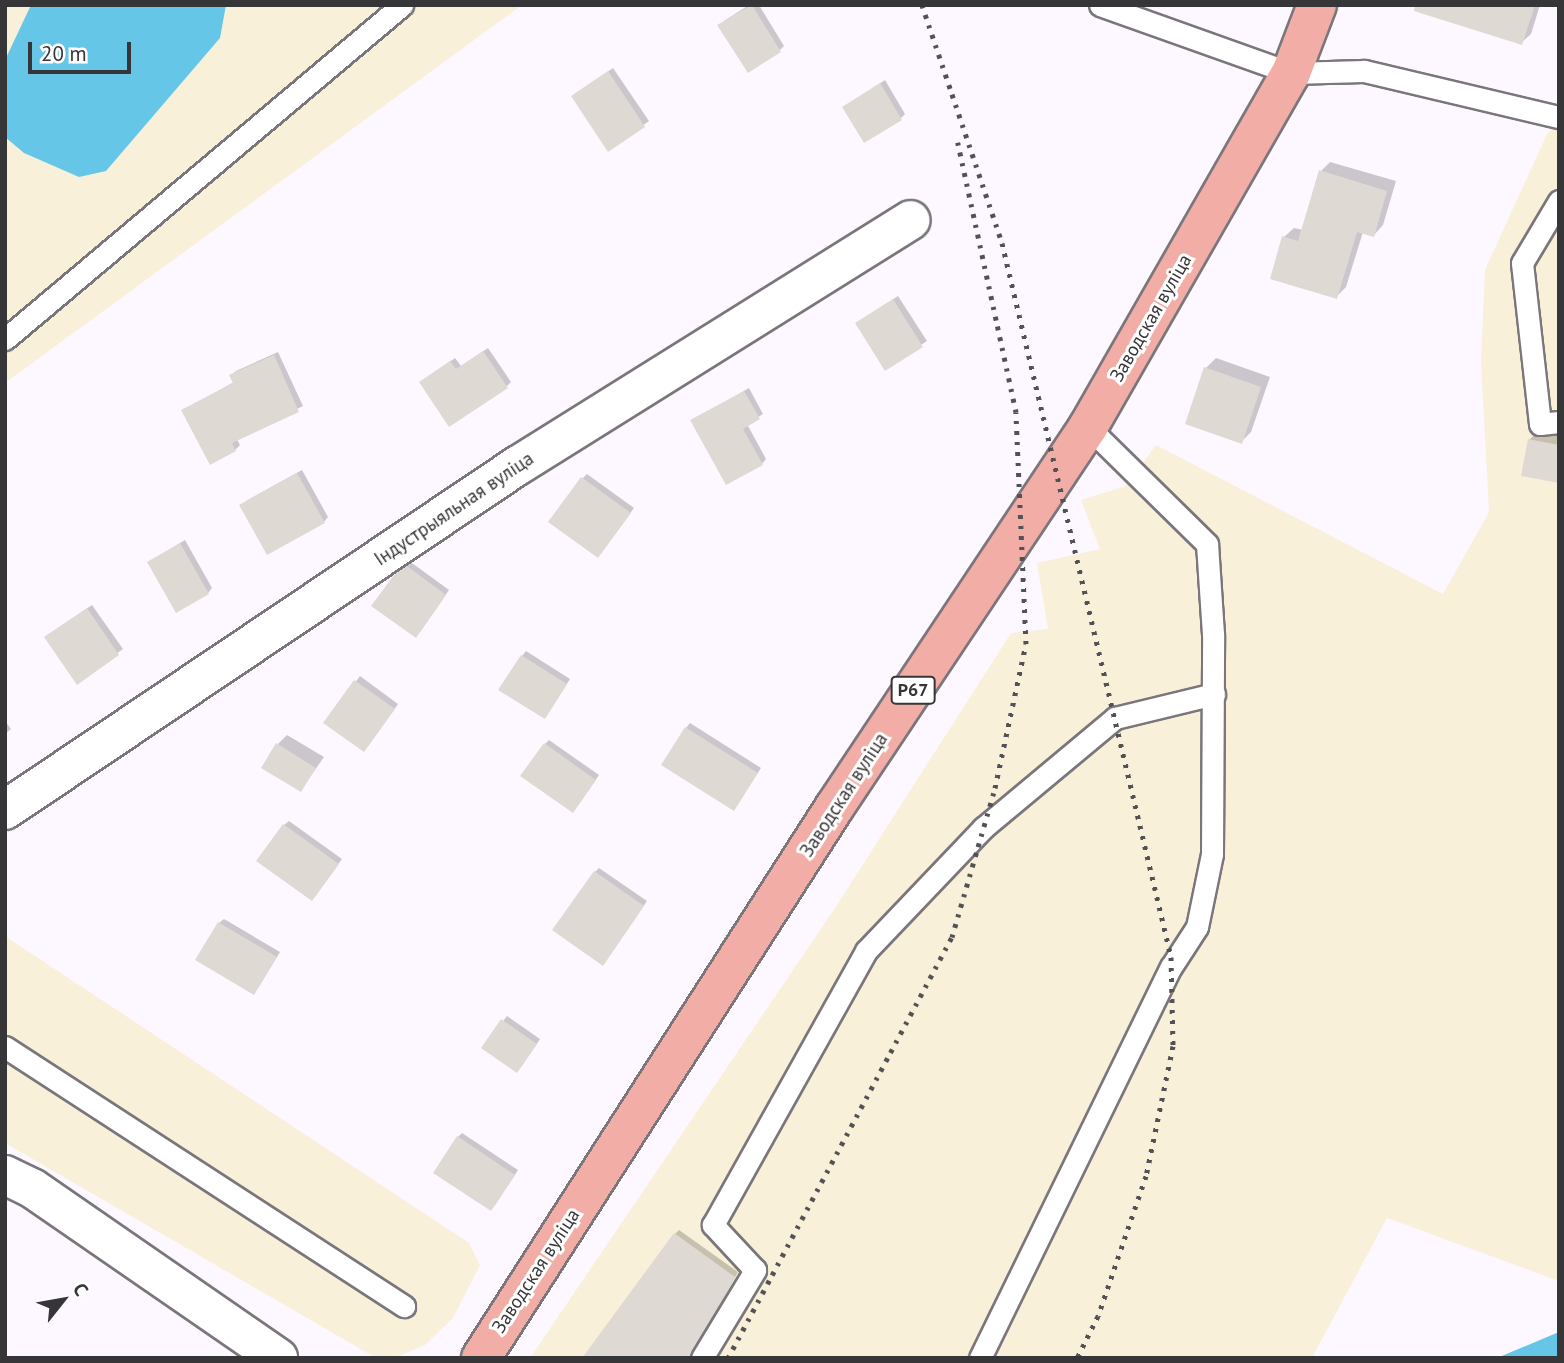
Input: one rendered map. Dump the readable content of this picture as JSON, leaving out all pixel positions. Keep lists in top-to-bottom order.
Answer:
{
  "streets": {
    "main road": ["Заводская вуліца", "Р67"],
    "street": ["Індустрыяльная вуліца"]
  },
  "scale_bar": "20 m",
  "north": "top right"
}
